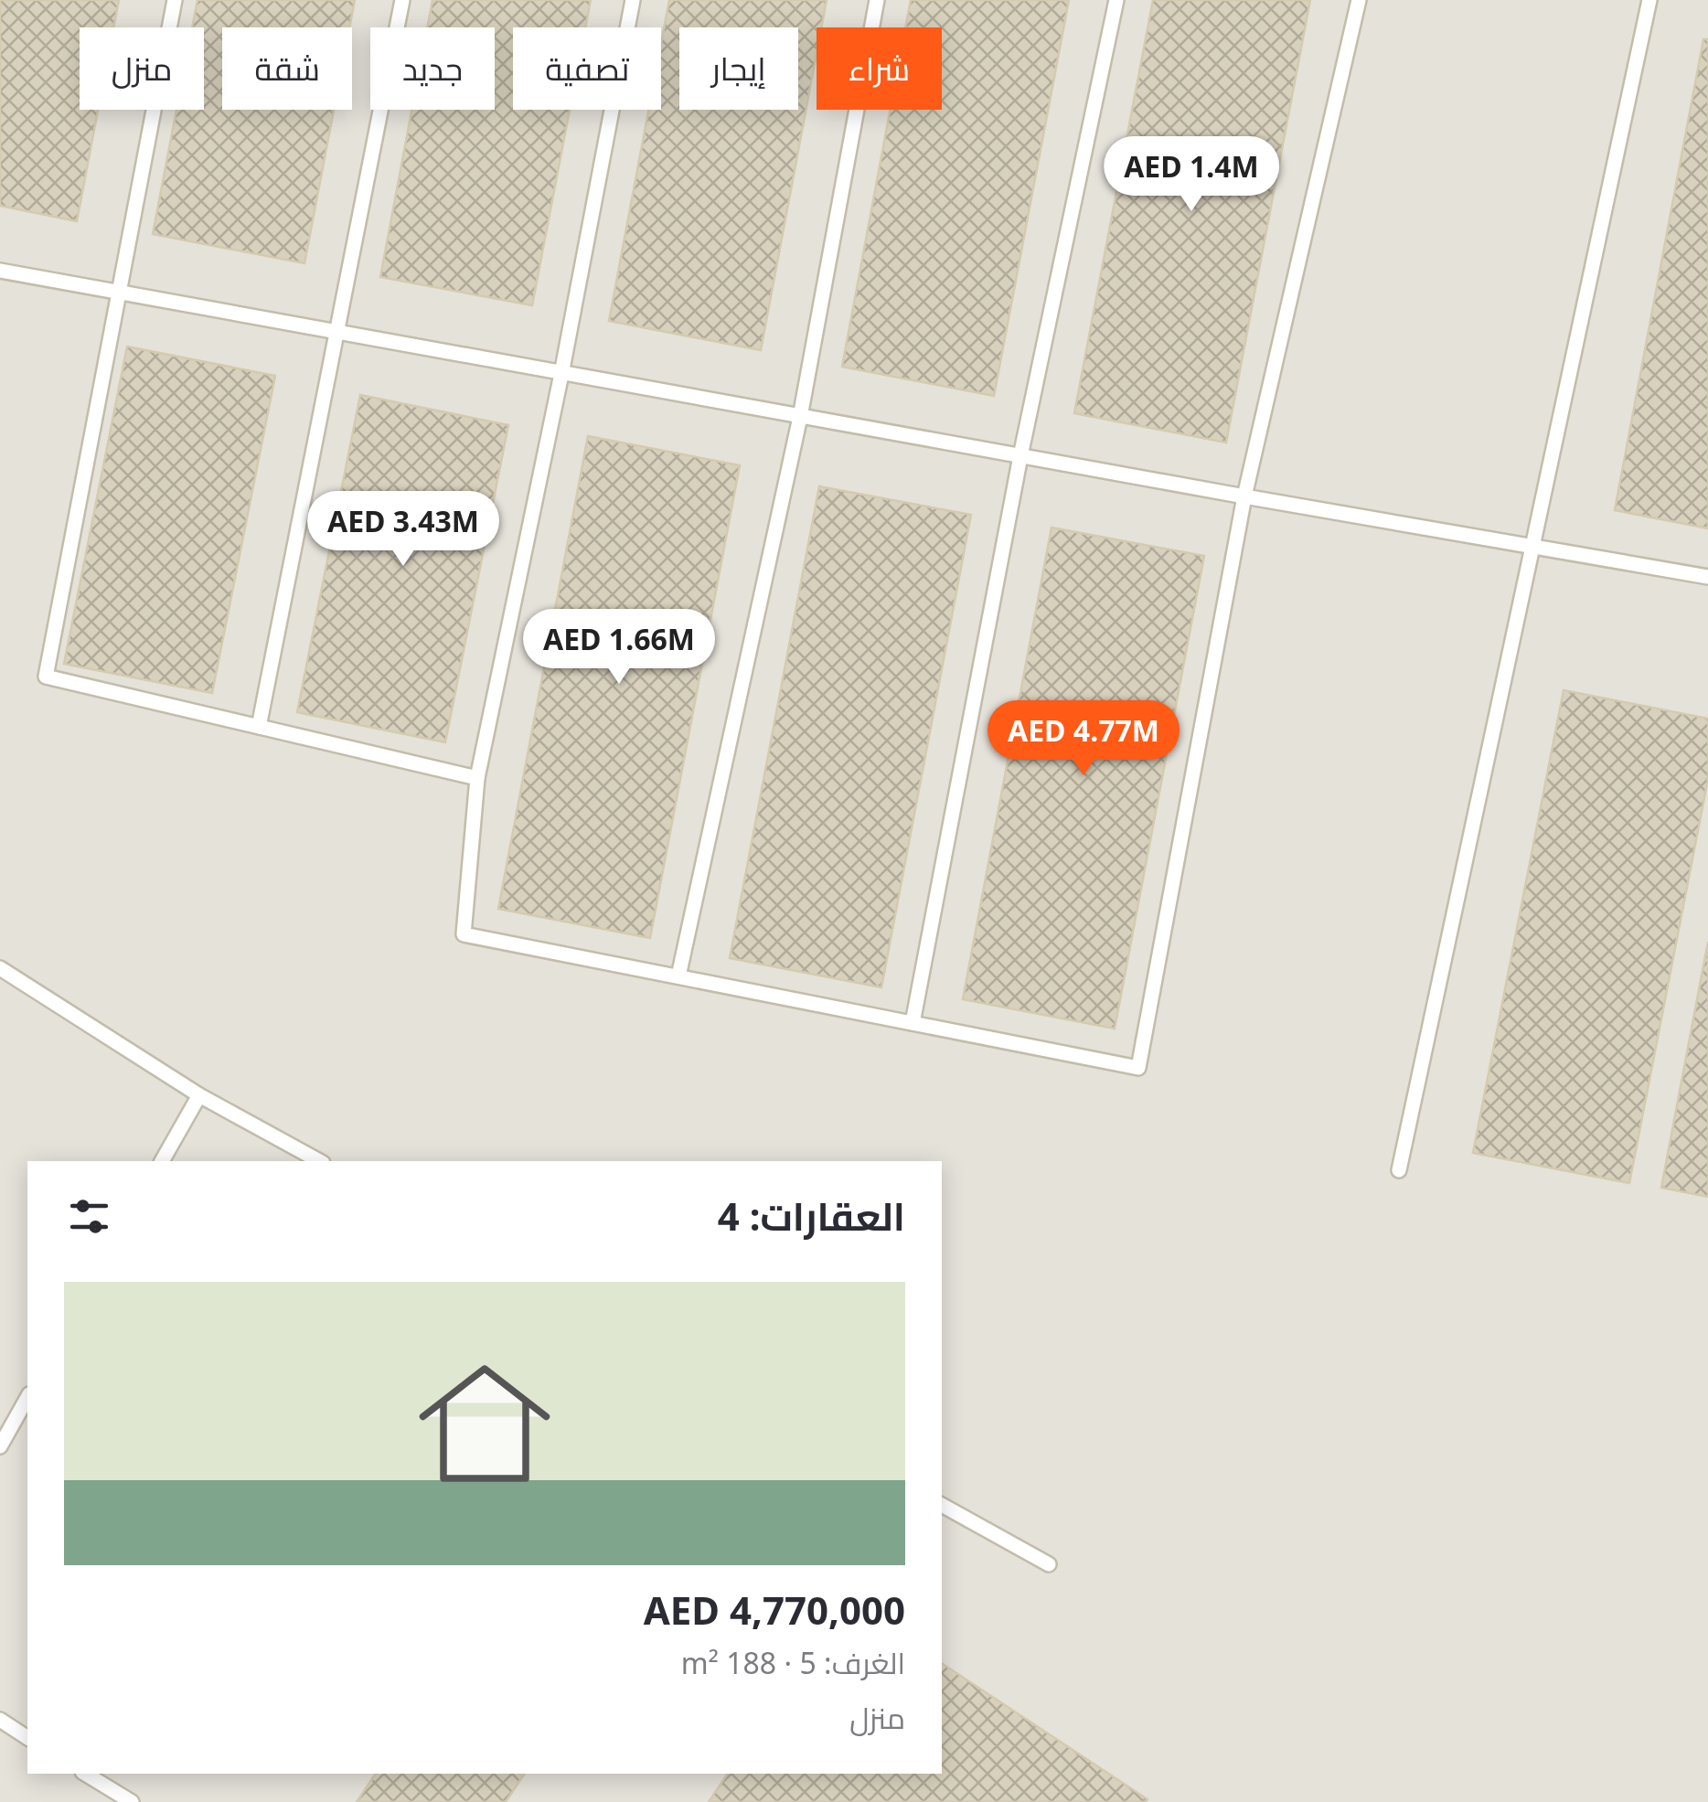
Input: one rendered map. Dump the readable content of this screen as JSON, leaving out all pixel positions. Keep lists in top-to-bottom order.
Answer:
{
  "page": {
    "chip": [
      "شراء",
      "إيجار",
      "تصفية",
      "جديد",
      "شقة",
      "منزل"
    ],
    "price": [
      "AED 1.4M",
      "AED 3.43M",
      "AED 1.66M",
      "AED 4.77M"
    ],
    "heading": "العقارات: 4",
    "list": [
      {
        "name": "AED 4,770,000",
        "note": "الغرف: 5 · 188 m² · منزل"
      }
    ]
  }
}
